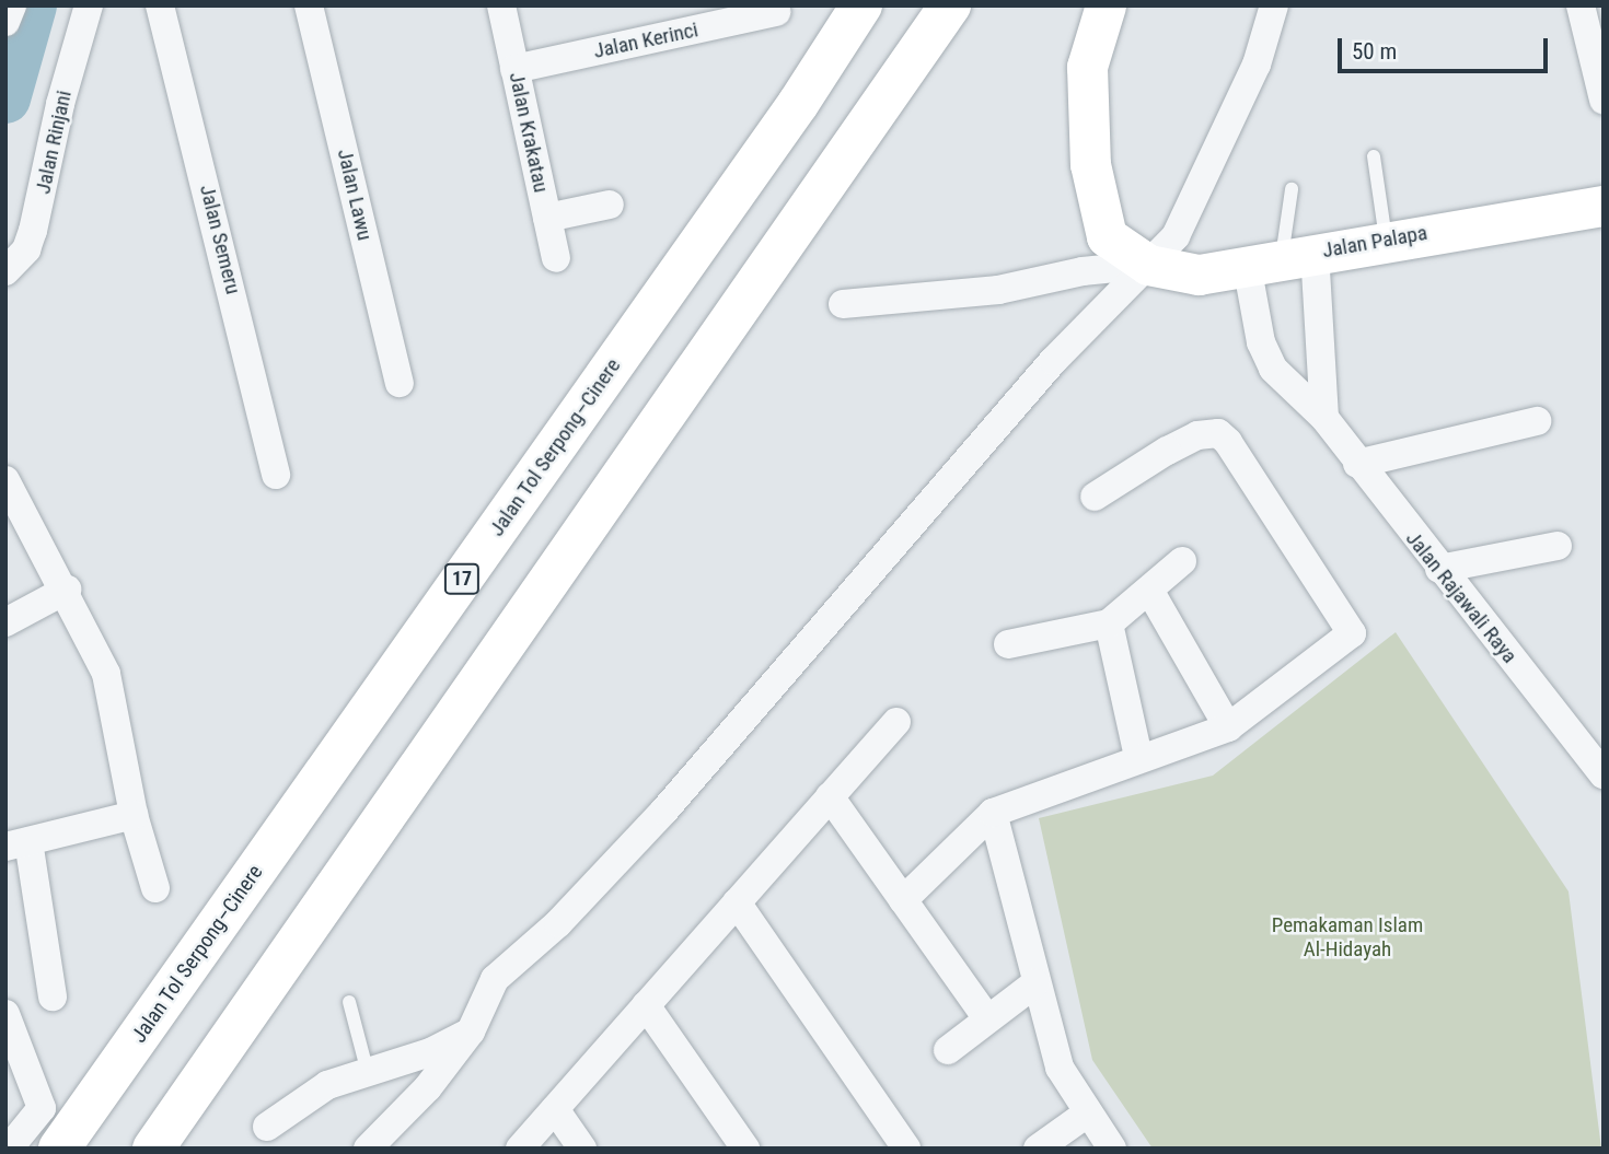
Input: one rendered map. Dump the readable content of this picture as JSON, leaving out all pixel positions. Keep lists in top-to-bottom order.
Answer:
{
  "streets": {
    "highway": ["Jalan Tol Serpong–Cinere", "17"],
    "street": [
      "Jalan Kerinci",
      "Jalan Krakatau",
      "Jalan Rinjani",
      "Jalan Lawu",
      "Jalan Semeru",
      "Jalan Palapa",
      "Jalan Rajawali Raya"
    ]
  },
  "crossings": [
    ["Jalan Kerinci", "Jalan Krakatau"],
    ["Jalan Palapa", "Jalan Rajawali Raya"]
  ],
  "parks": ["Pemakaman Islam Al-Hidayah"],
  "scale_bar": "50 m"
}
